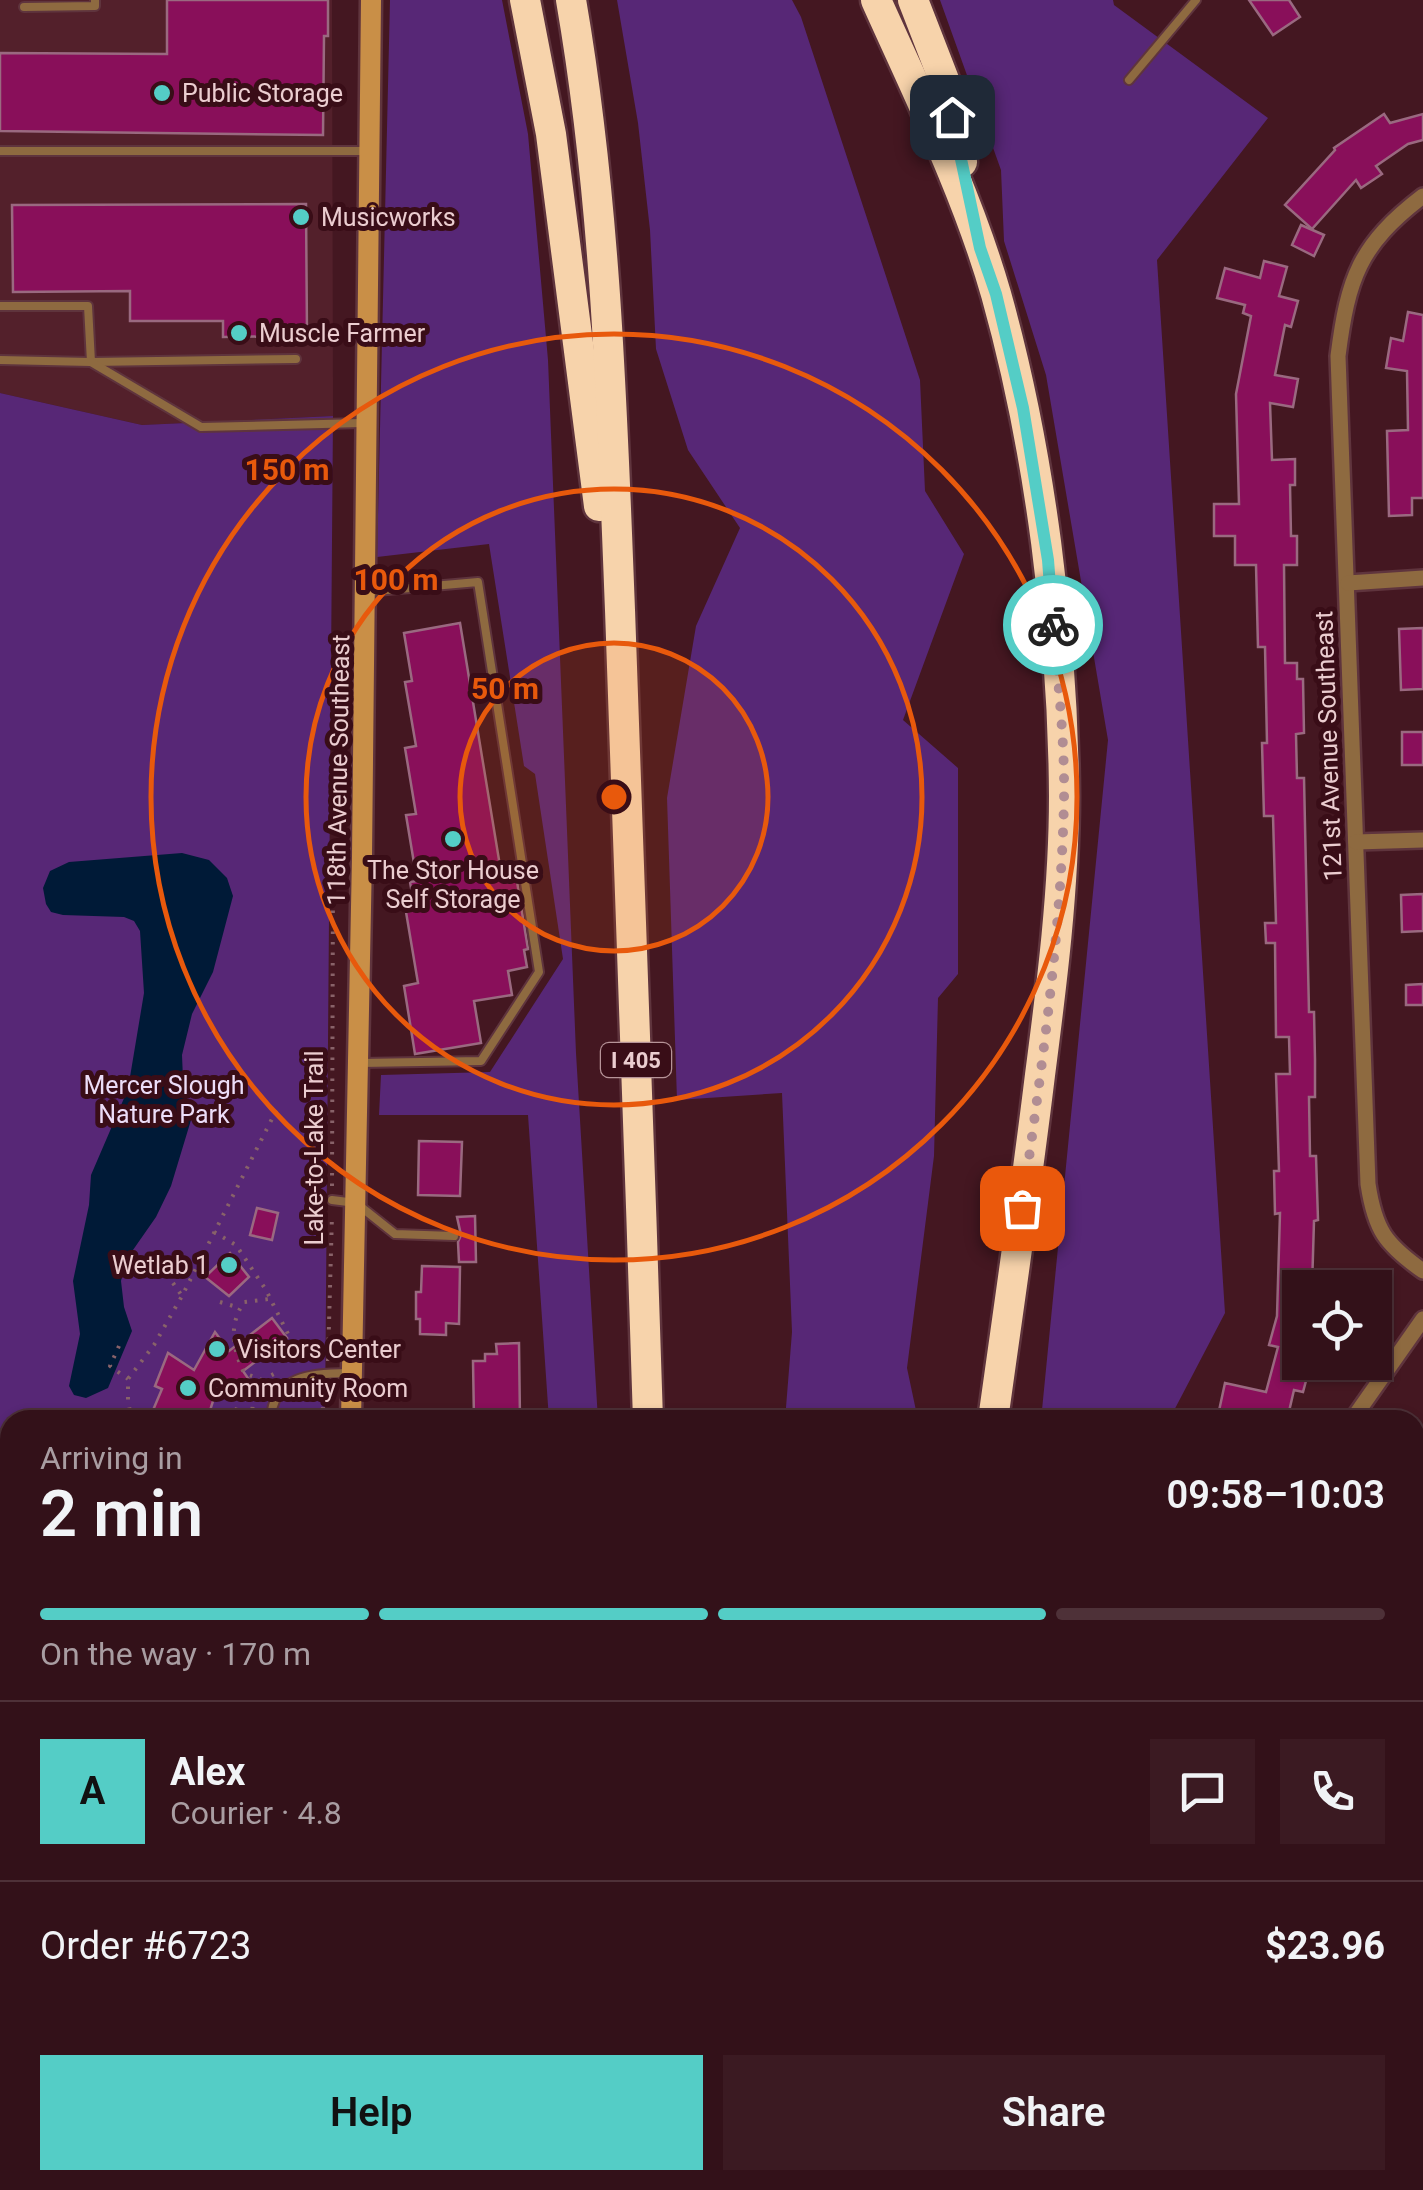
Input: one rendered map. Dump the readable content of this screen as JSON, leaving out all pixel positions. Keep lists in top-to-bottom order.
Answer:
{
  "streets": {
    "highway": ["I 405"],
    "street": ["121st Avenue Southeast", "118th Avenue Southeast"],
    "path": ["Lake-to-Lake Trail"]
  },
  "parks": ["Mercer Slough Nature Park"],
  "places": [
    "Public Storage",
    "Musicworks",
    "Muscle Farmer",
    "The Stor House Self Storage",
    "Wetlab 1",
    "Visitors Center",
    "Community Room"
  ],
  "page": {
    "heading": ["2 min", "Arriving in", "09:58–10:03"],
    "panel": [
      "Alex",
      "Courier · 4.8",
      "Order #6723",
      "$23.96"
    ],
    "bar": "On the way · 170 m",
    "round": "A",
    "buttons": ["Help", "Share"]
  },
  "rings": ["150 m", "100 m", "50 m"]
}
